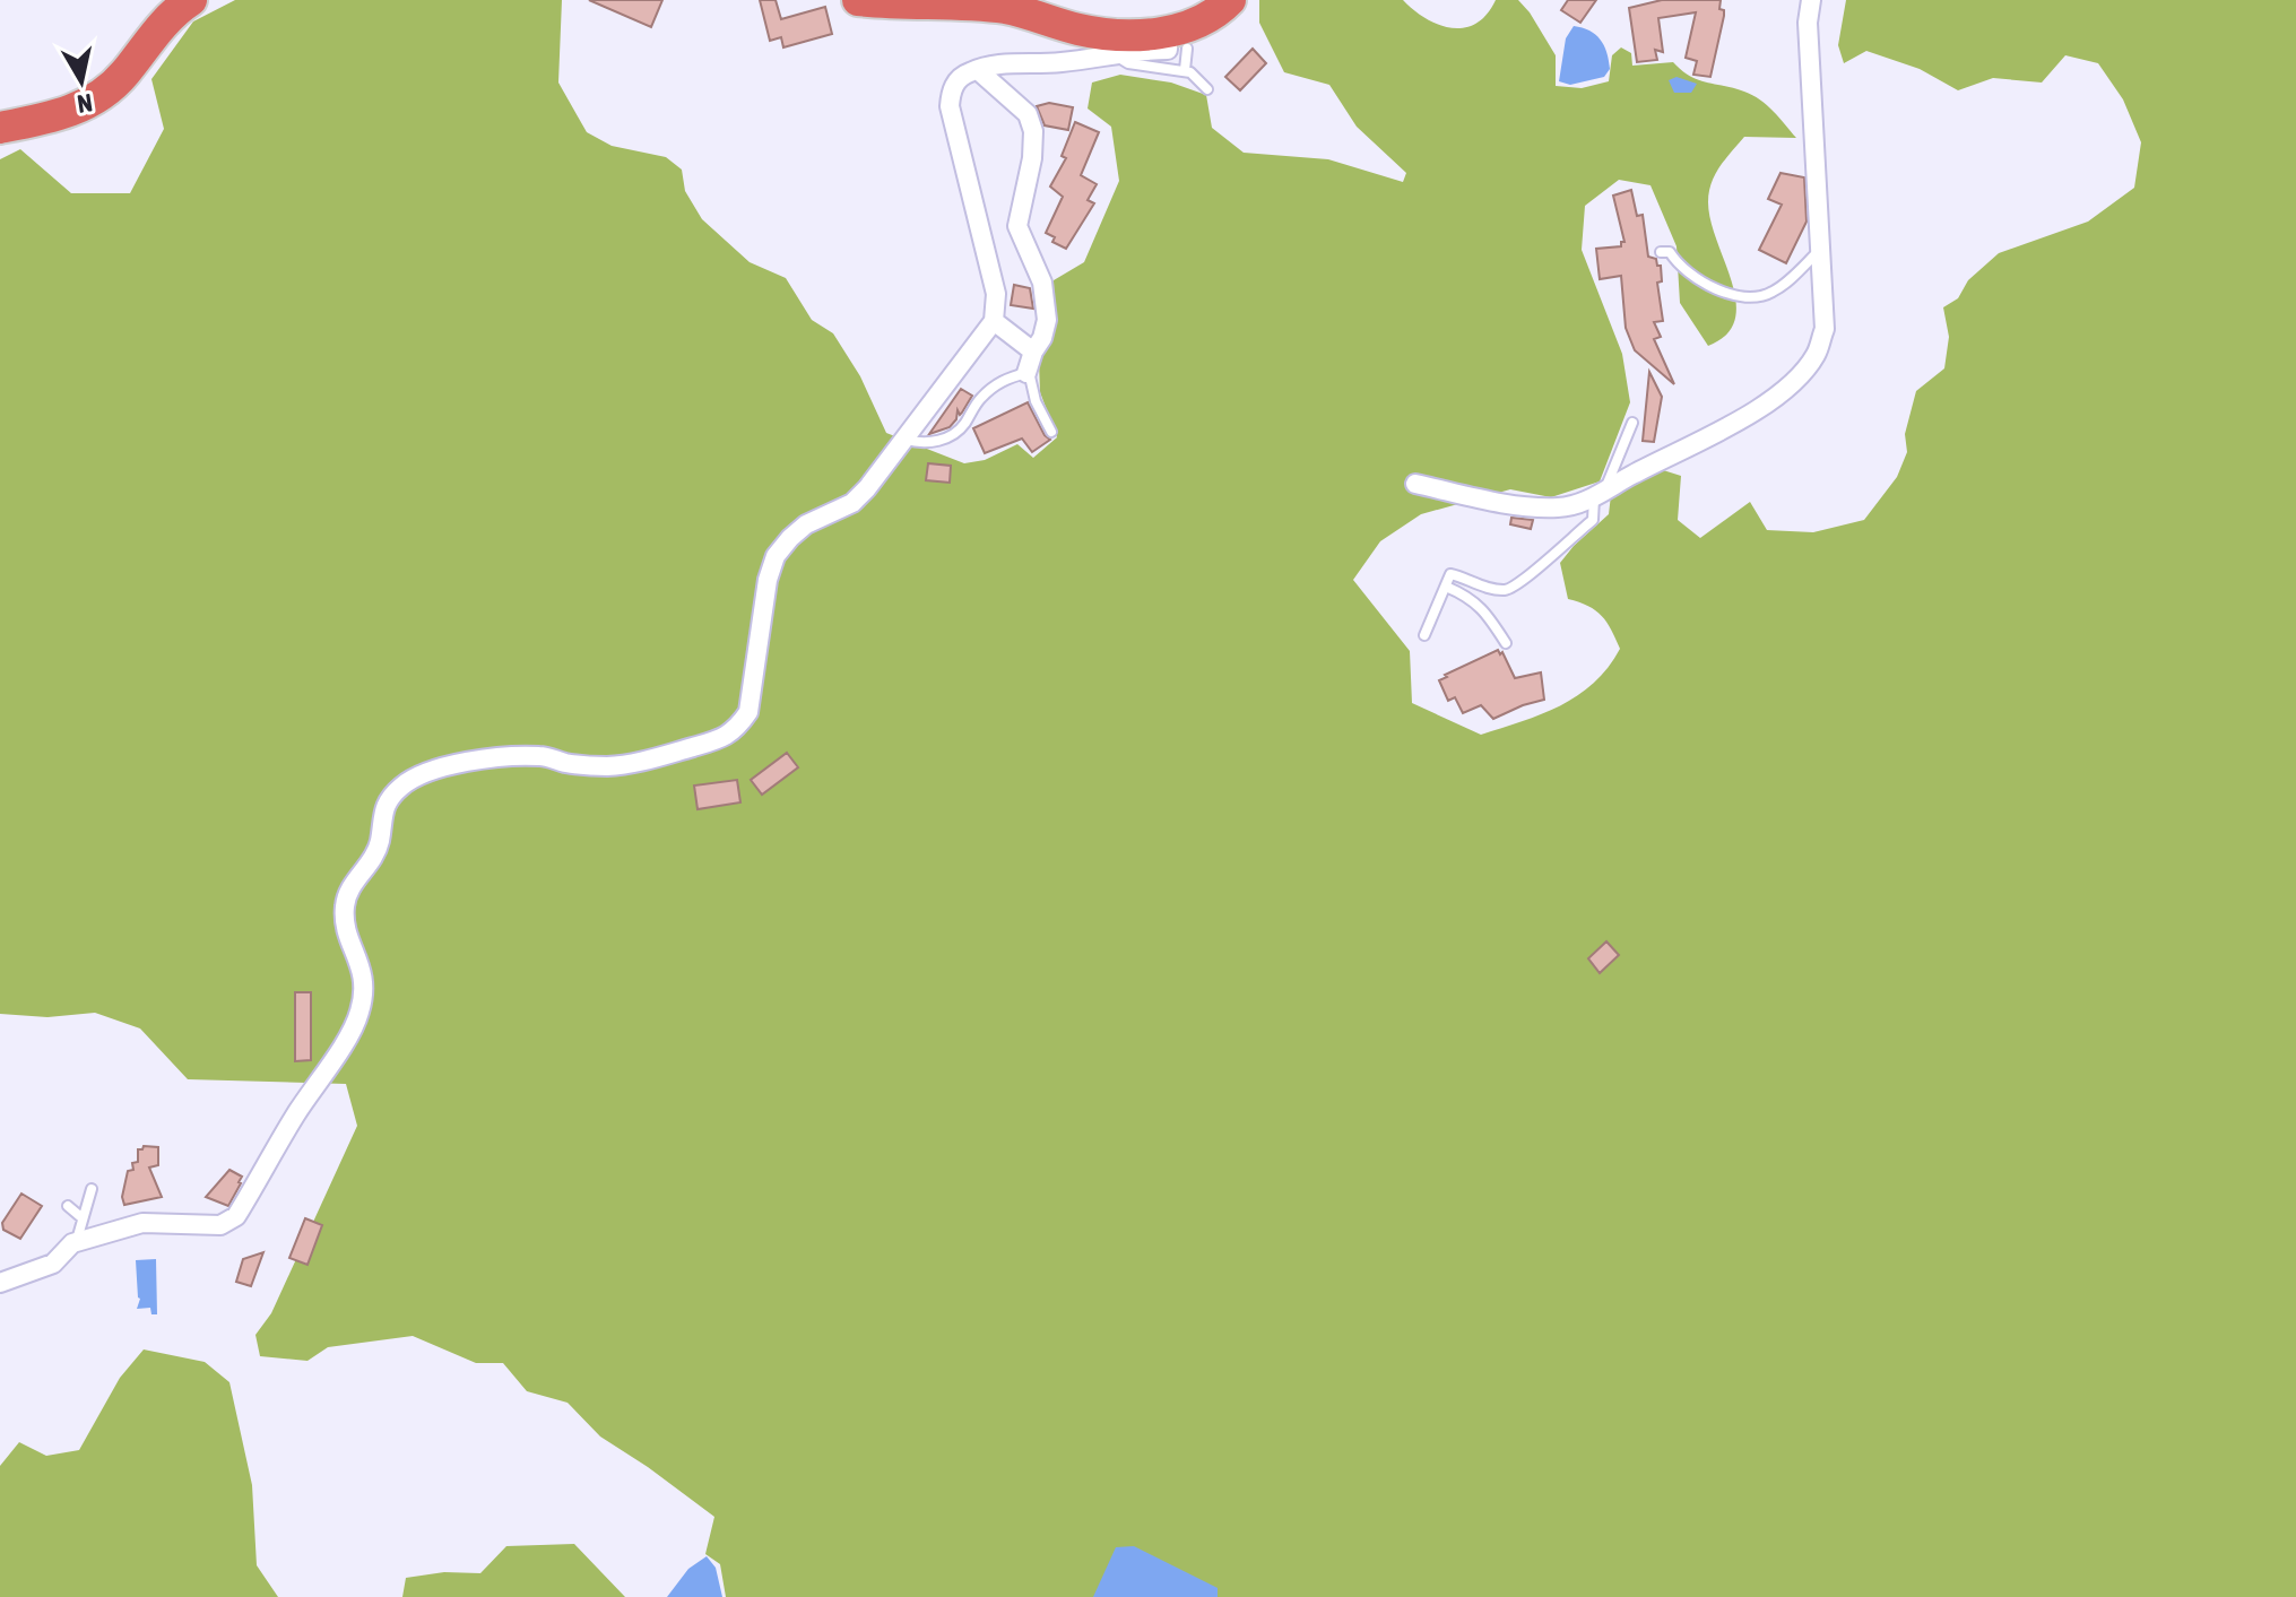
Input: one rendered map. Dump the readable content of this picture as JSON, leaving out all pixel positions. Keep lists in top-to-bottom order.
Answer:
{
  "north": "bottom"
}
